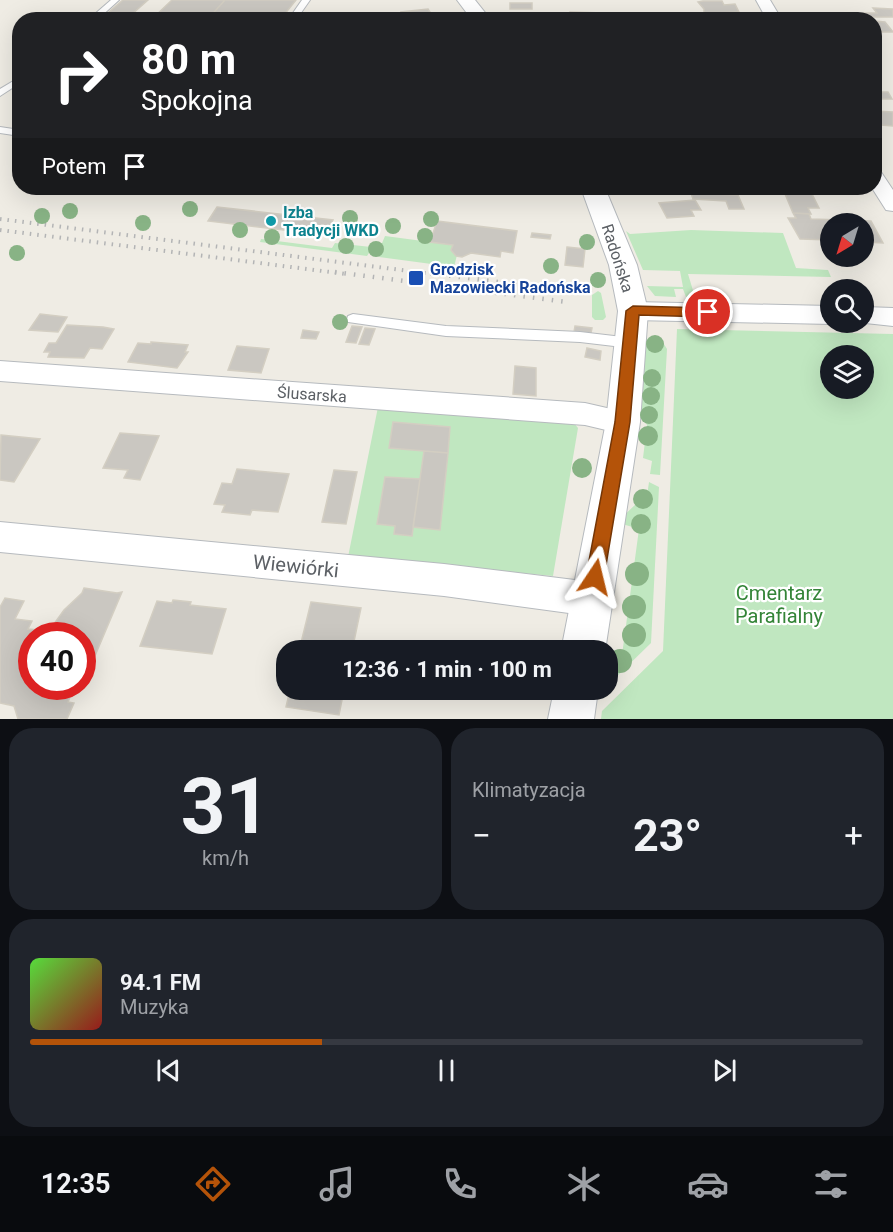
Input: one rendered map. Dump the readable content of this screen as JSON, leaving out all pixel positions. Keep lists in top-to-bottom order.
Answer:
{
  "streets": {
    "street": ["Radońska", "Ślusarska", "Wiewiórki"]
  },
  "crossings": [
    ["Radońska", "Ślusarska"],
    ["Radońska", "Wiewiórki"]
  ],
  "parks": ["Cmentarz Parafialny"],
  "places": {
    "other": ["Izba Tradycji WKD"],
    "transit": ["Grodzisk Mazowiecki Radońska"]
  },
  "north": "bottom left",
  "page": {
    "turn": ["80 m", "Spokojna"],
    "then": "Potem",
    "limit": "40",
    "trip": "12:36 · 1 min · 100 m",
    "tile": [
      ["31", "km/h"],
      "Klimatyzacja"
    ],
    "heat": ["−", "23°", "+"],
    "song": ["94.1 FM", "Muzyka"],
    "tabs": "12:35"
  }
}
